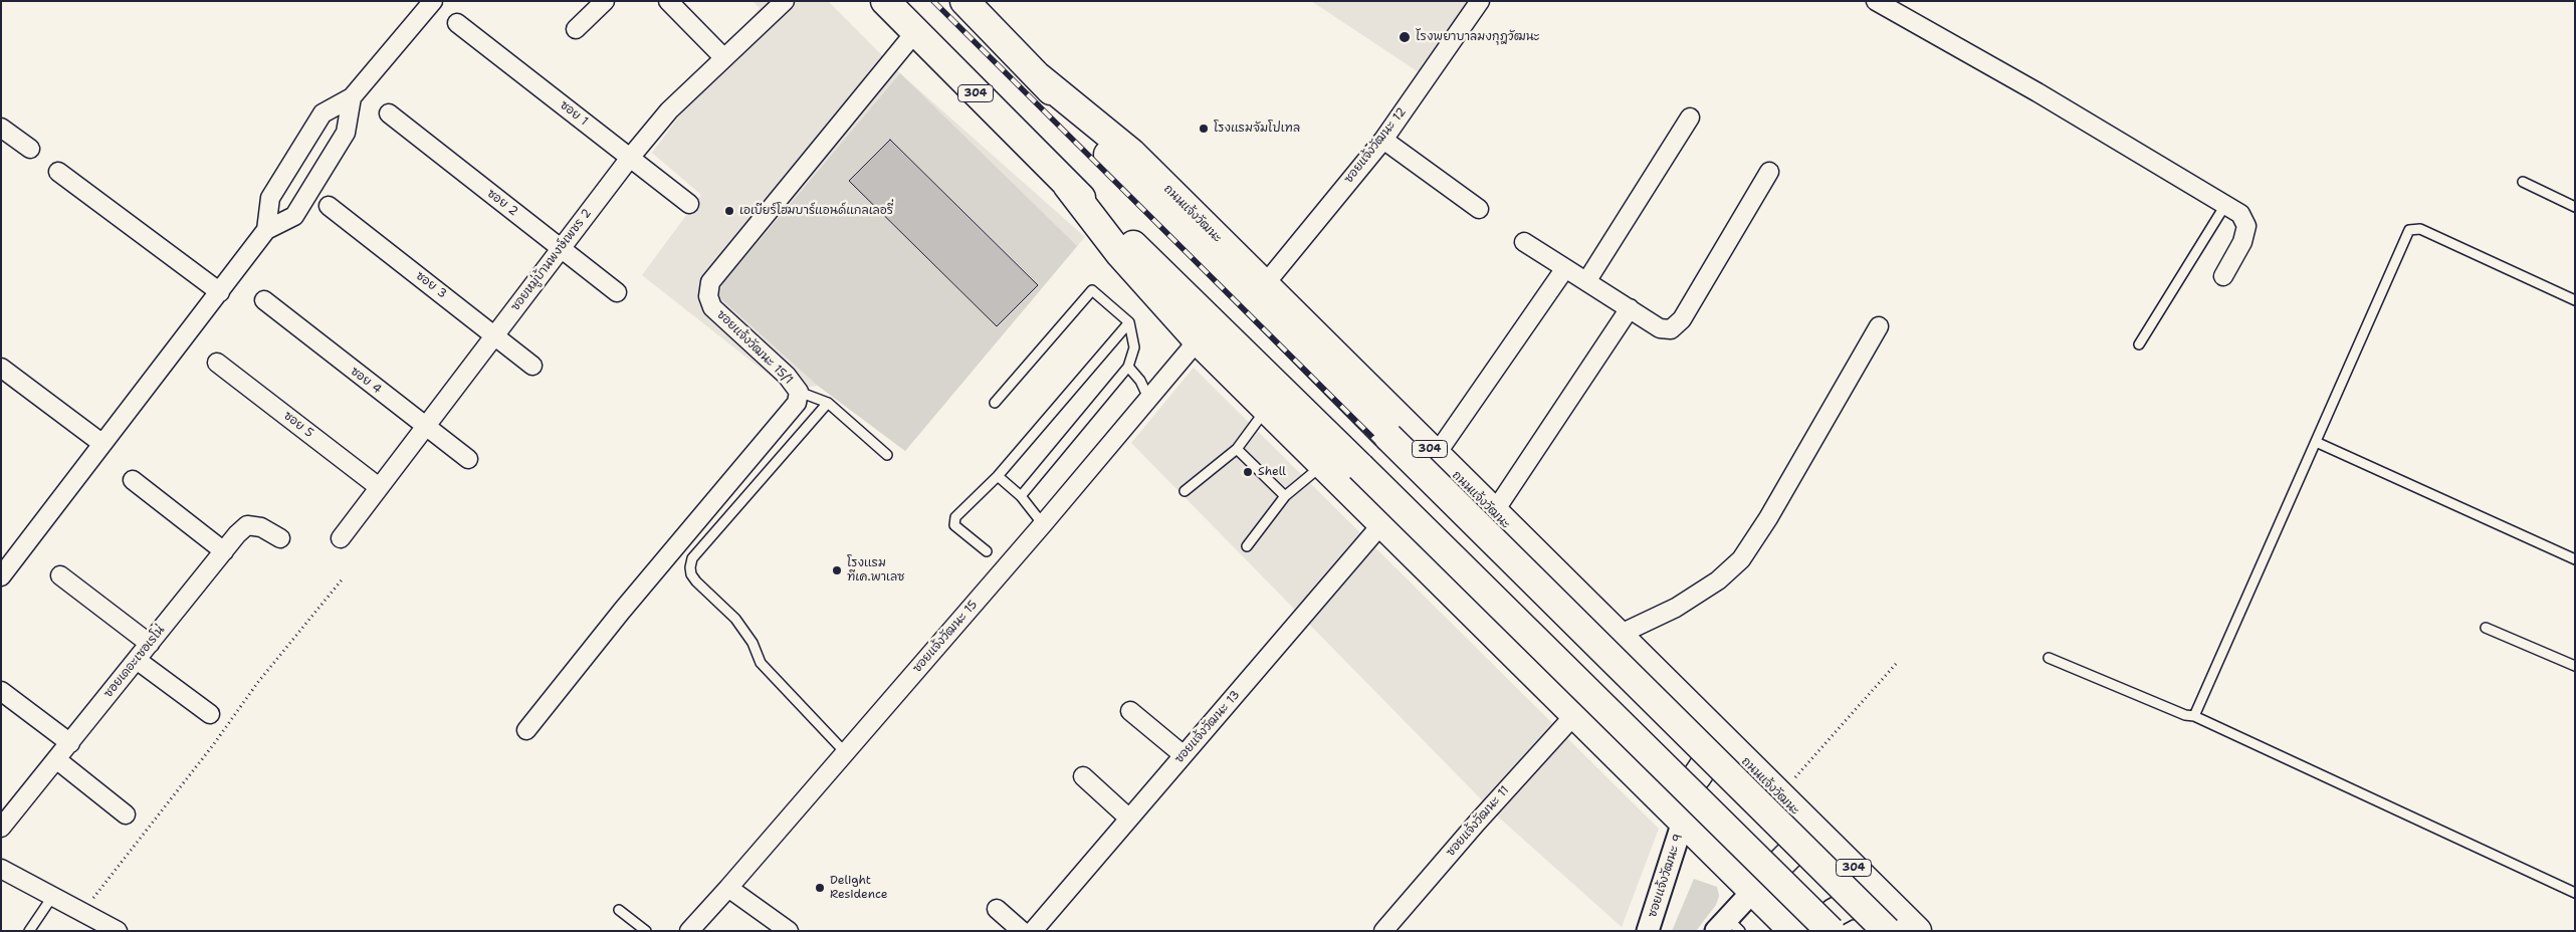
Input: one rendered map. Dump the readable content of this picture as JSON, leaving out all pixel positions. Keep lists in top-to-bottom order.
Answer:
{
  "streets": {
    "main road": ["304", "ถนนแจ้งวัฒนะ"],
    "street": [
      "ซอย 1",
      "ซอยแจ้งวัฒนะ 12",
      "ซอย 2",
      "ซอยหมู่บ้านพงษ์เพชร 2",
      "ซอย 3",
      "ซอยแจ้งวัฒนะ 15/1",
      "ซอย 4",
      "ซอย 5",
      "ซอยแจ้งวัฒนะ 15",
      "ซอยเดอะเซอเรโน่",
      "ซอยแจ้งวัฒนะ 13",
      "ซอยแจ้งวัฒนะ 11",
      "ซอยแจ้งวัฒนะ 9"
    ]
  },
  "crossings": [
    ["304", "ซอยแจ้งวัฒนะ 15/1"],
    ["304", "ซอยแจ้งวัฒนะ 15"],
    ["304", "ซอยแจ้งวัฒนะ 13"],
    ["304", "ซอยแจ้งวัฒนะ 11"],
    ["304", "ซอยแจ้งวัฒนะ 9"],
    ["ซอย 1", "ซอยหมู่บ้านพงษ์เพชร 2"],
    ["ซอยแจ้งวัฒนะ 12", "ถนนแจ้งวัฒนะ"],
    ["ซอย 2", "ซอยหมู่บ้านพงษ์เพชร 2"],
    ["ซอยหมู่บ้านพงษ์เพชร 2", "ซอย 3"],
    ["ซอยหมู่บ้านพงษ์เพชร 2", "ซอย 4"],
    ["ซอยหมู่บ้านพงษ์เพชร 2", "ซอย 5"]
  ],
  "places": [
    "โรงพยาบาลมงกุฎวัฒนะ",
    "โรงแรมจัมโปเทล",
    "เอเบียร์โฮมบาร์แอนด์แกลเลอรี่",
    "Shell",
    "โรงแรม ทีเค.พาเลซ",
    "Delight Residence"
  ]
}
